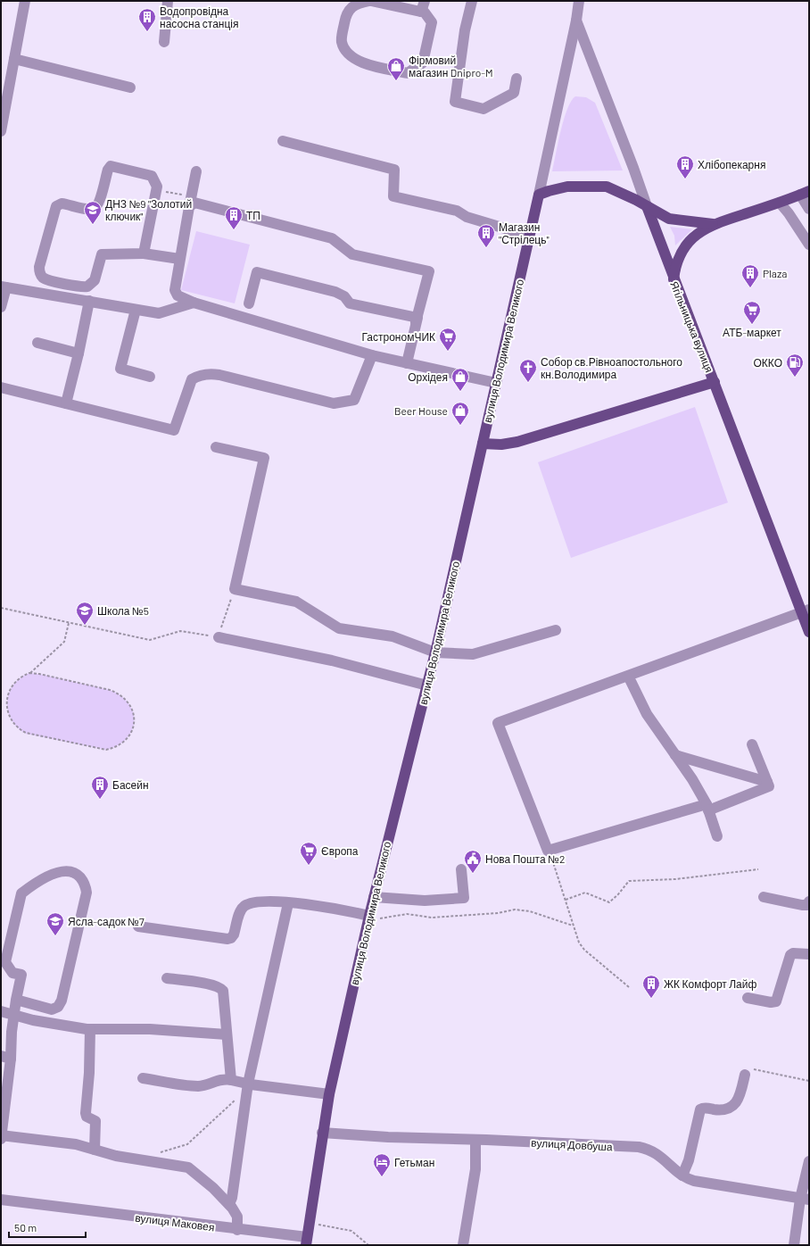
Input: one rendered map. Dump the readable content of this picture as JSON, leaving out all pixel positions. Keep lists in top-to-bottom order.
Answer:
{
  "streets": {
    "main road": ["Ягільницька вулиця", "вулиця Володимира Великого"],
    "street": ["вулиця Довбуша", "вулиця Маковея"]
  },
  "crossings": [
    ["Ягільницька вулиця", "вулиця Володимира Великого"],
    ["вулиця Володимира Великого", "вулиця Довбуша"],
    ["вулиця Володимира Великого", "вулиця Маковея"]
  ],
  "places": {
    "building": [
      "Водопровідна насосна станція",
      "Хлібопекарня",
      "ТП",
      "Магазин \"Стрілець\"",
      "Plaza",
      "Басейн",
      "ЖК Комфорт Лайф"
    ],
    "shop": ["Фірмовий магазин Dnipro-M", "Орхідея", "Beer House"],
    "school or university": ["ДНЗ №9 \"Золотий ключик\"", "Школа №5", "Ясла-садок №7"],
    "supermarket": ["АТБ-маркет", "ГастрономЧИК", "Європа"],
    "fuel station": ["ОККО"],
    "church": ["Собор св.Рівноапостольного кн.Володимира"],
    "public building": ["Нова Пошта №2"],
    "hotel": ["Гетьман"]
  },
  "scale_bar": "50 m"
}
